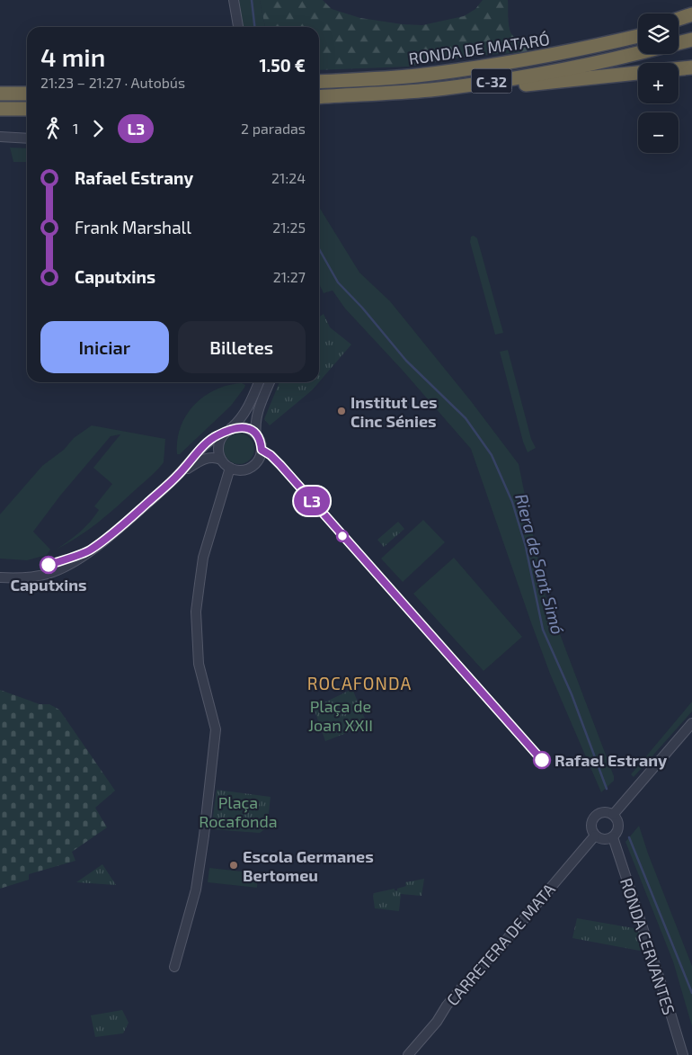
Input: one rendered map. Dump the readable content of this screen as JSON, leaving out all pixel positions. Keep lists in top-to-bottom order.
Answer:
{
  "streets": {
    "highway": ["RONDA DE MATARÓ", "C-32"],
    "street": ["CARRETERA DE MATA", "RONDA CERVANTES"]
  },
  "crossings": [
    ["CARRETERA DE MATA", "RONDA CERVANTES"]
  ],
  "districts": ["ROCAFONDA"],
  "water": ["Riera de Sant Simó"],
  "parks": ["Plaça de Joan XXII", "Plaça Rocafonda"],
  "places": [
    "Institut Les Cinc Sénies",
    "Caputxins",
    "Rafael Estrany",
    "Escola Germanes Bertomeu"
  ],
  "lines": ["bus line L3"],
  "page": {
    "on_map": "L3",
    "map_buttons": ["+", "−"],
    "heading": ["4 min", "21:23 – 21:27 · Autobús", "1.50 €"],
    "legs": ["1", "L3", "2 paradas"],
    "list": [
      {
        "name": "Rafael Estrany",
        "value": "21:24"
      },
      {
        "name": "Frank Marshall",
        "value": "21:25"
      },
      {
        "name": "Caputxins",
        "value": "21:27"
      }
    ],
    "buttons": ["Iniciar", "Billetes"]
  }
}
